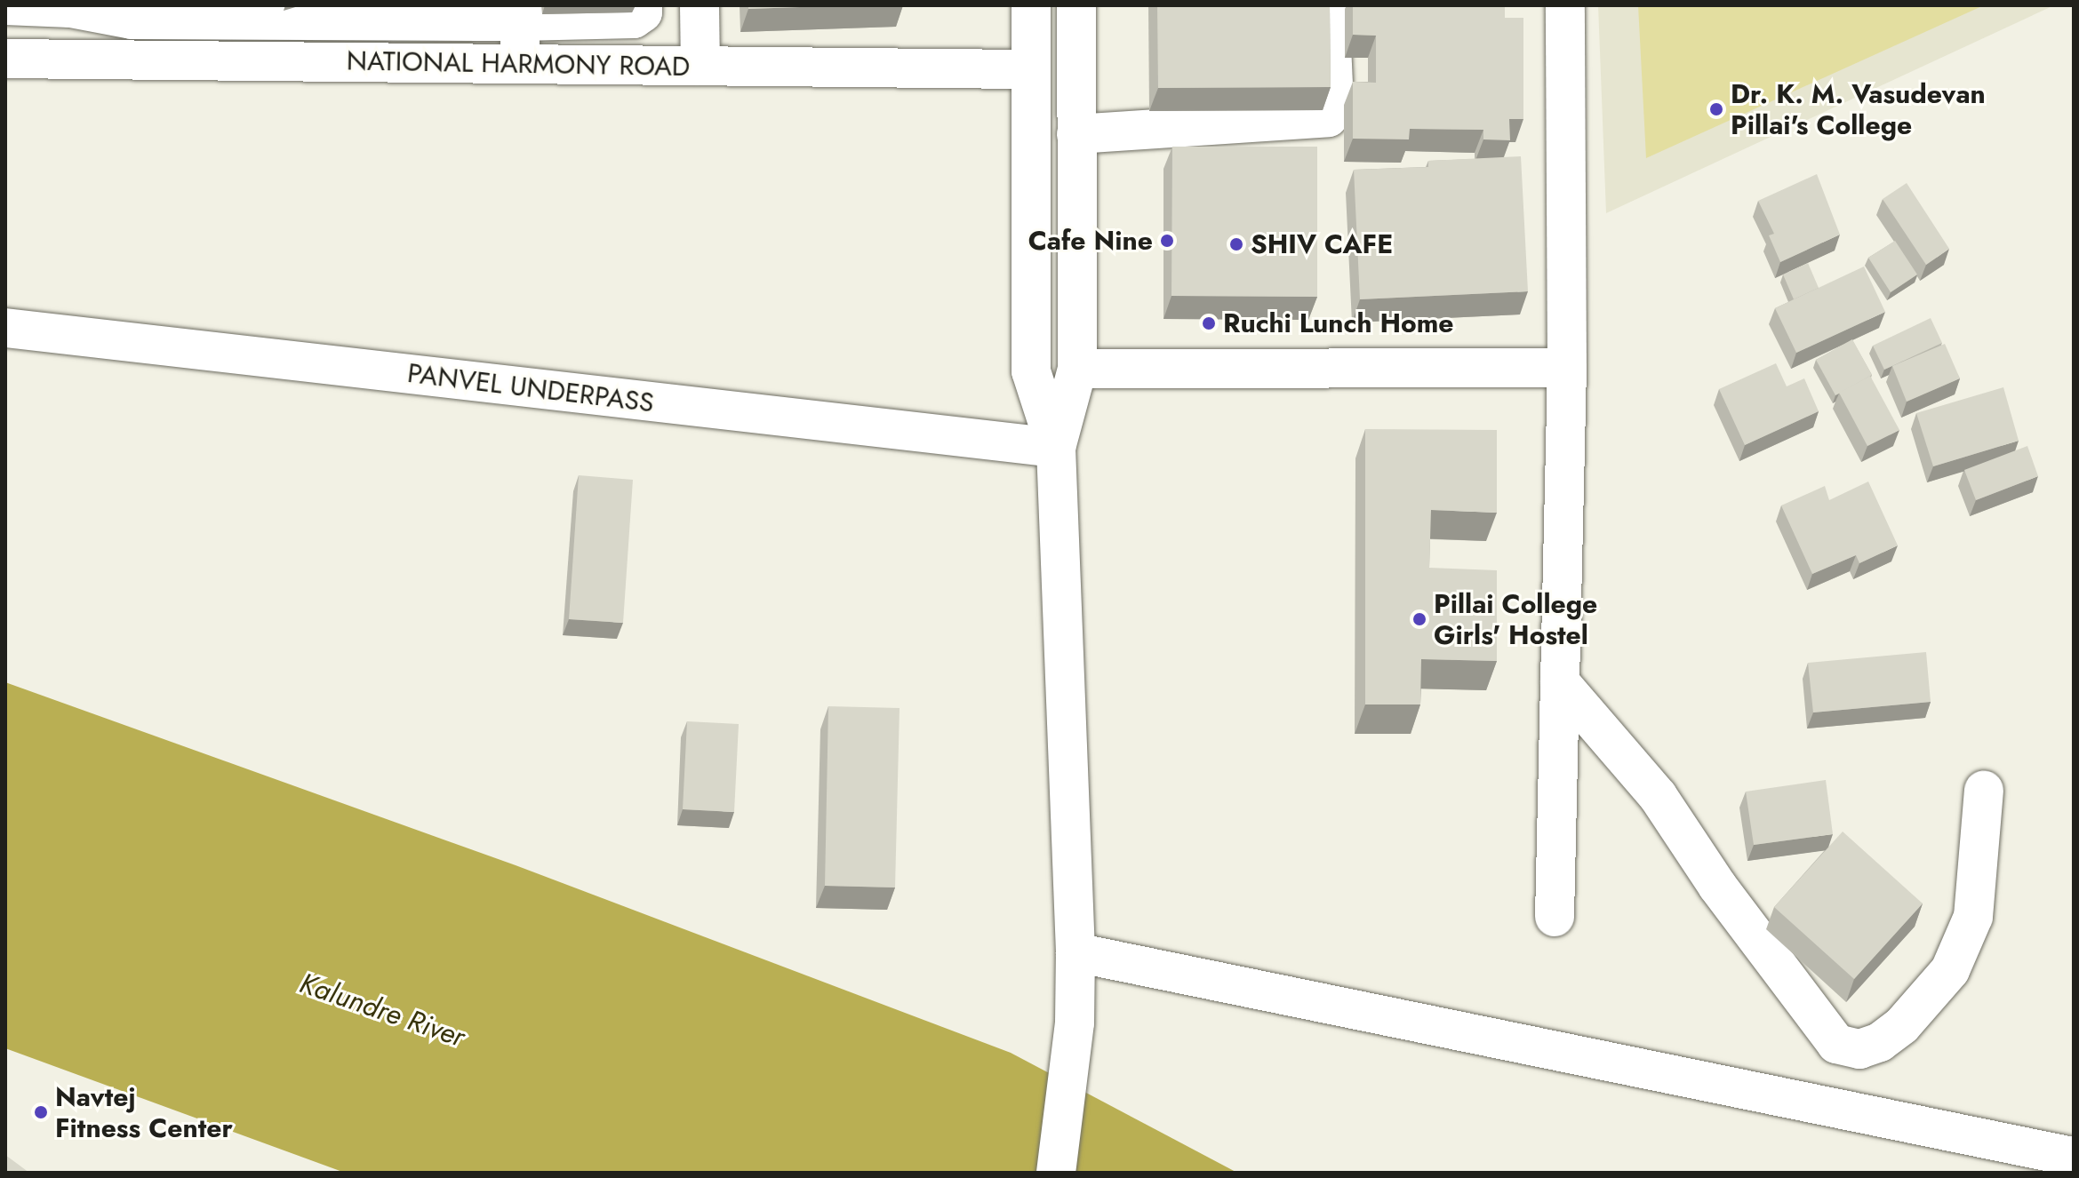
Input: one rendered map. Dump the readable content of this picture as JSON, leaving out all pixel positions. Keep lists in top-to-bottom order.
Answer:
{
  "streets": {
    "street": ["NATIONAL HARMONY ROAD", "PANVEL UNDERPASS"]
  },
  "water": ["Kalundre River"],
  "places": [
    "Dr. K. M. Vasudevan Pillai's College",
    "Cafe Nine",
    "SHIV CAFE",
    "Ruchi Lunch Home",
    "Pillai College Girls' Hostel",
    "Navtej Fitness Center"
  ]
}
